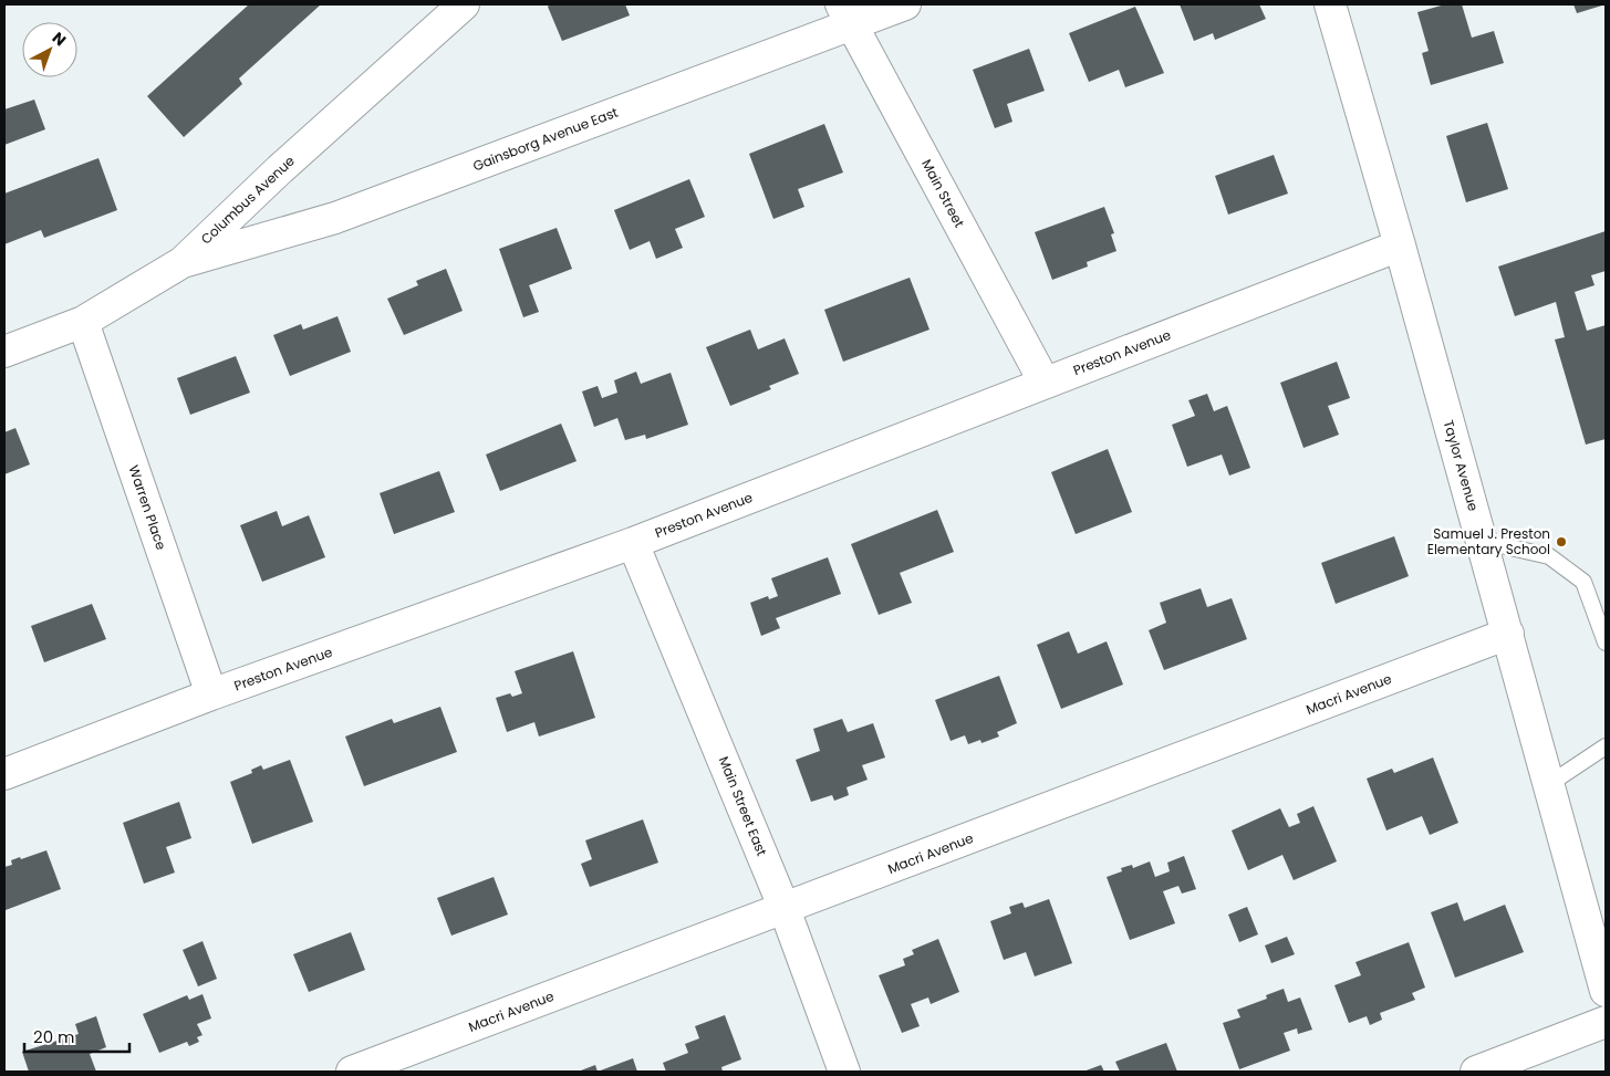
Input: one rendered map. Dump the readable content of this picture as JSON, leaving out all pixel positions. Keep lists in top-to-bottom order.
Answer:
{
  "streets": {
    "street": [
      "Gainsborg Avenue East",
      "Main Street",
      "Columbus Avenue",
      "Preston Avenue",
      "Taylor Avenue",
      "Warren Place",
      "Macri Avenue",
      "Main Street East"
    ]
  },
  "crossings": [
    ["Gainsborg Avenue East", "Main Street"],
    ["Gainsborg Avenue East", "Columbus Avenue"],
    ["Main Street", "Preston Avenue"],
    ["Columbus Avenue", "Warren Place"],
    ["Preston Avenue", "Taylor Avenue"],
    ["Preston Avenue", "Warren Place"],
    ["Preston Avenue", "Main Street East"],
    ["Taylor Avenue", "Macri Avenue"],
    ["Macri Avenue", "Main Street East"]
  ],
  "places": ["Samuel J. Preston Elementary School"],
  "scale_bar": "20 m",
  "north": "top right"
}
